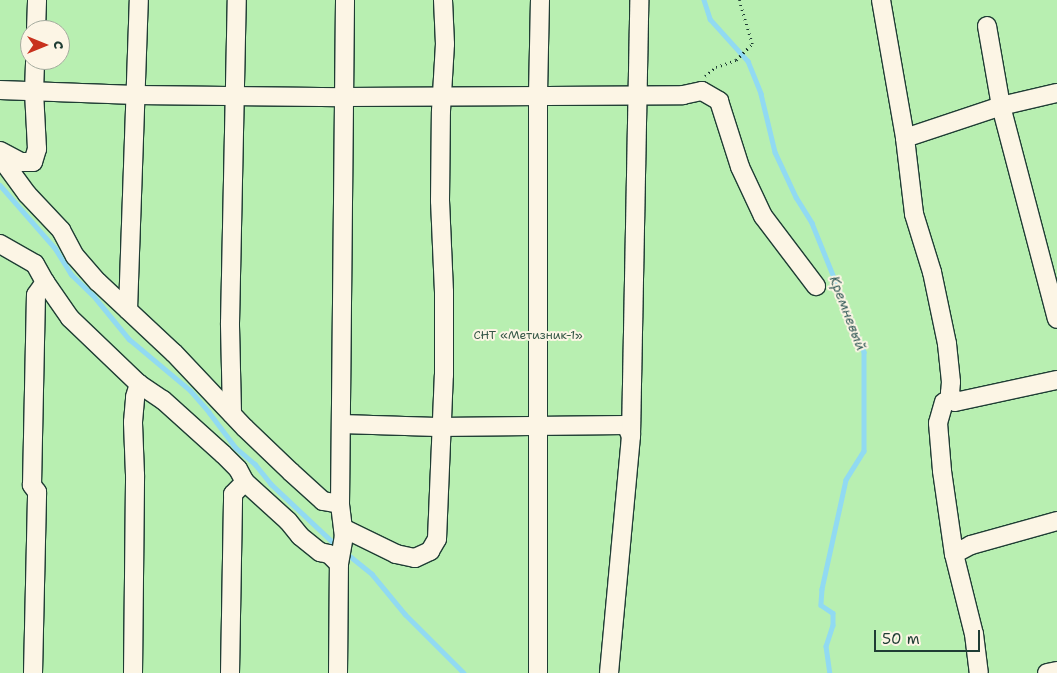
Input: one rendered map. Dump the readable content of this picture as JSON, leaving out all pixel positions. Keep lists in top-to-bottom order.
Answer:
{
  "water": ["Кремневый"],
  "parks": ["СНТ «Метизник-1»"],
  "scale_bar": "50 m",
  "north": "right"
}
